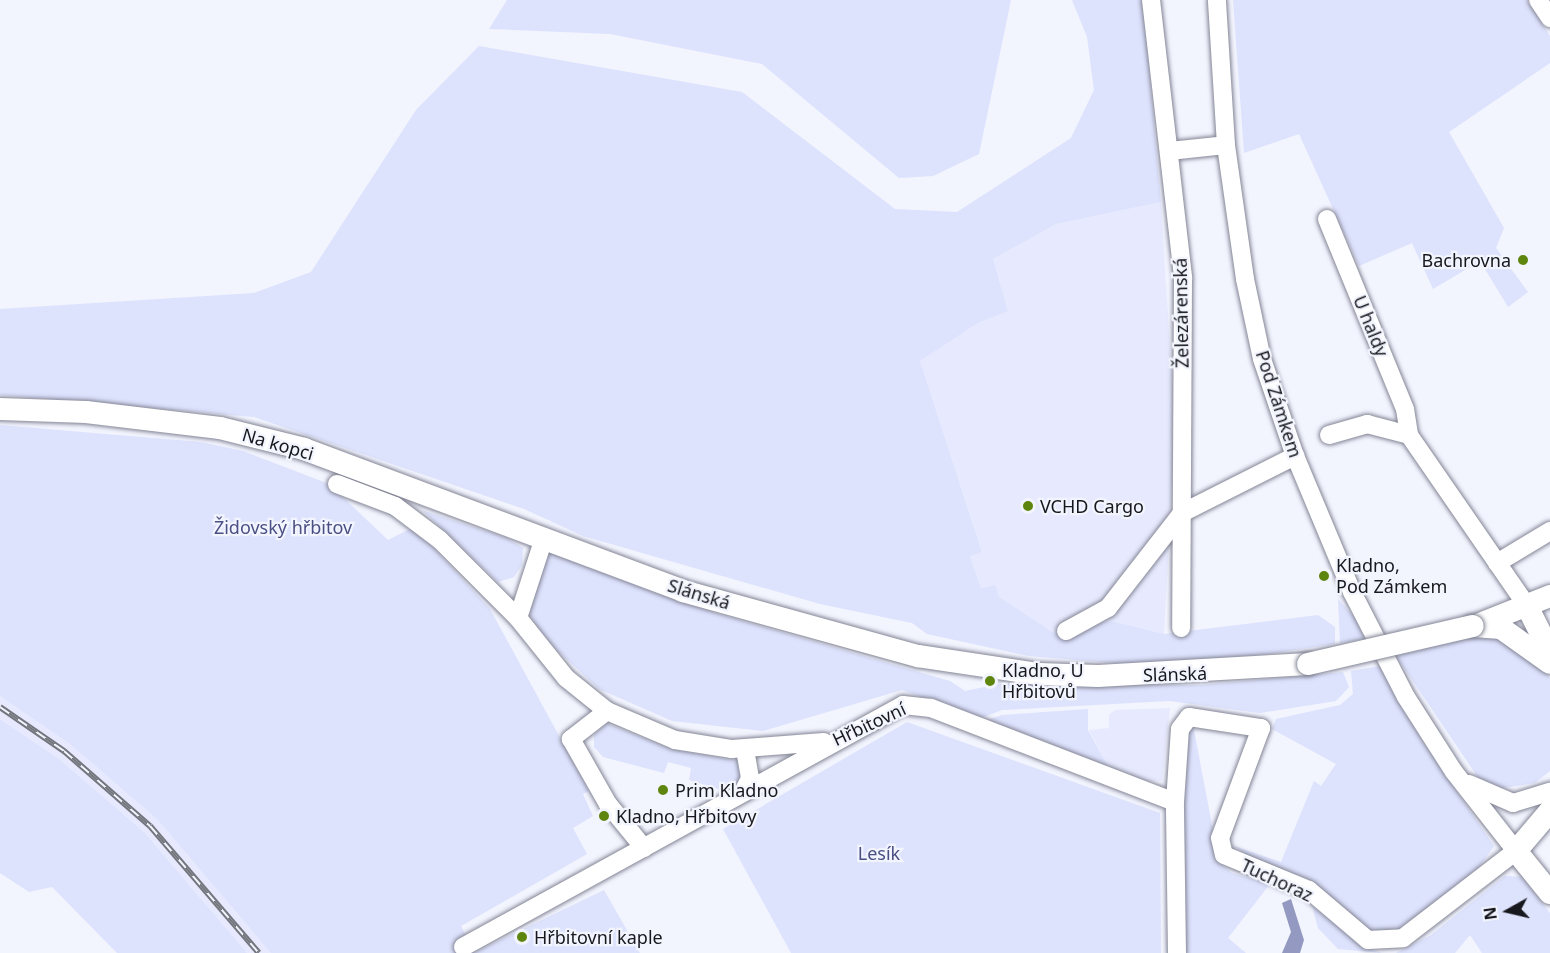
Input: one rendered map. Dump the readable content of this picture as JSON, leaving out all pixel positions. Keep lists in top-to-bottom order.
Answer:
{
  "streets": {
    "main road": ["Pod Zámkem", "Na kopci", "Slánská"],
    "street": [
      "Železárenská",
      "U haldy",
      "Hřbitovní",
      "Tuchoraz"
    ]
  },
  "crossings": [
    ["Pod Zámkem", "Tuchoraz"],
    ["Na kopci", "Slánská"],
    ["Hřbitovní", "Tuchoraz"]
  ],
  "parks": ["Židovský hřbitov", "Lesík"],
  "places": [
    "Bachrovna",
    "VCHD Cargo",
    "Kladno, Pod Zámkem",
    "Kladno, U Hřbitovů",
    "Prim Kladno",
    "Kladno, Hřbitovy",
    "Hřbitovní kaple"
  ],
  "north": "left"
}
